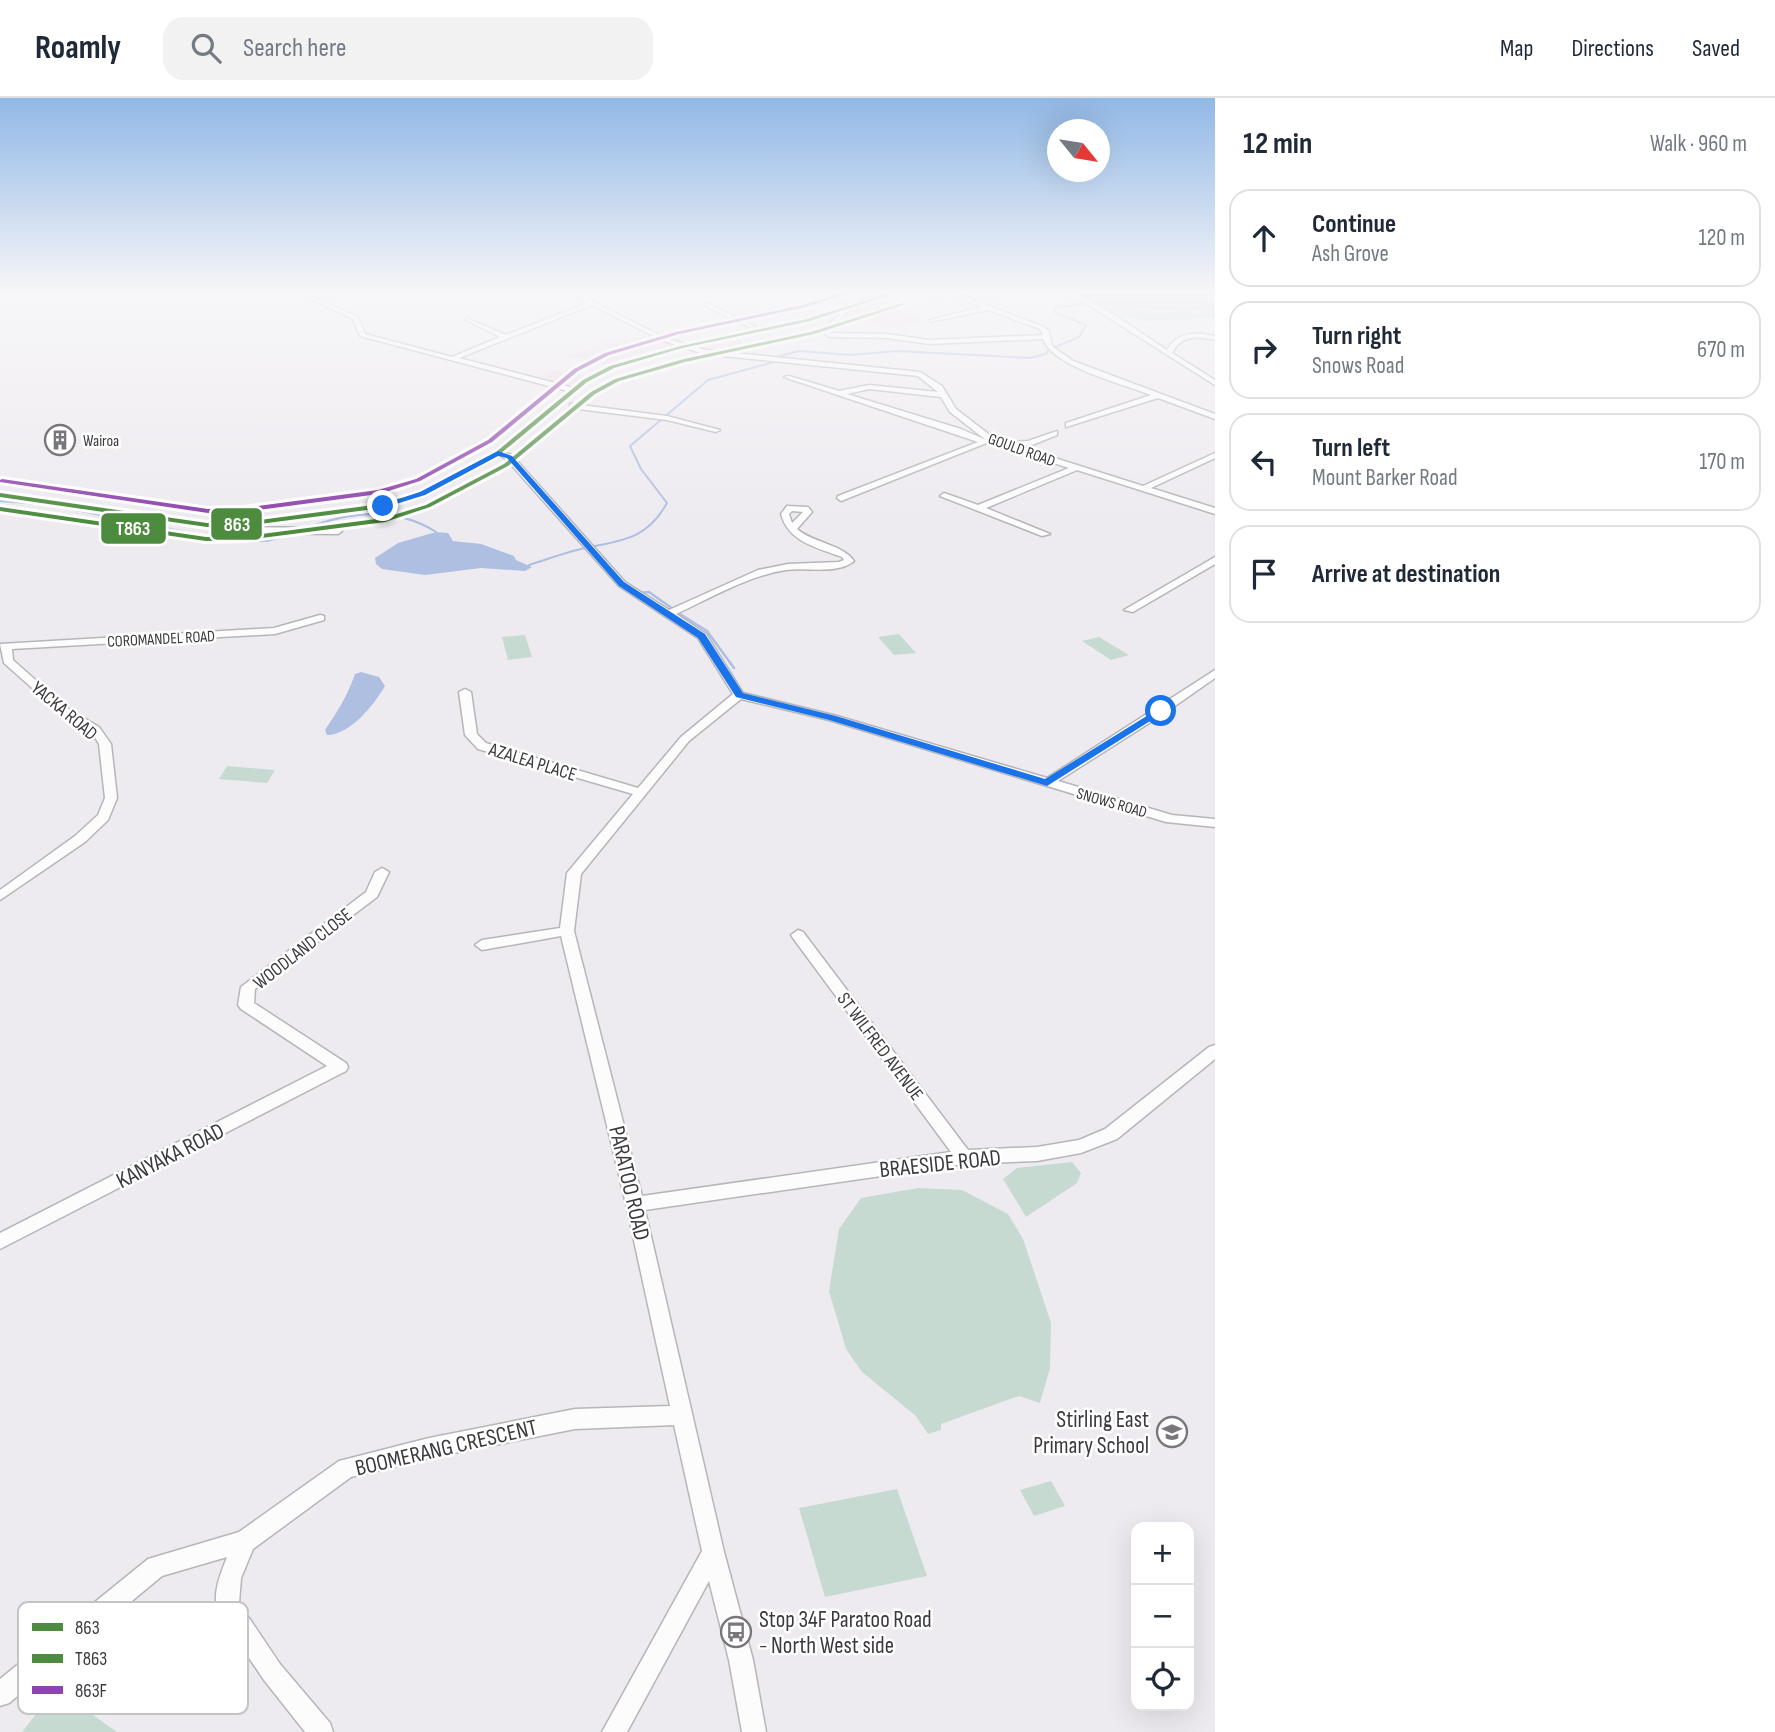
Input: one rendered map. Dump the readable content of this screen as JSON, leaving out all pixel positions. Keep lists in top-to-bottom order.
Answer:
{
  "streets": {
    "street": [
      "GOULD ROAD",
      "COROMANDEL ROAD",
      "YACKA ROAD",
      "AZALEA PLACE",
      "SNOWS ROAD",
      "WOODLAND CLOSE",
      "ST WILFRED AVENUE",
      "KANYAKA ROAD",
      "BRAESIDE ROAD",
      "PARATOO ROAD",
      "BOOMERANG CRESCENT"
    ]
  },
  "crossings": [
    ["COROMANDEL ROAD", "YACKA ROAD"],
    ["AZALEA PLACE", "PARATOO ROAD"],
    ["SNOWS ROAD", "PARATOO ROAD"],
    ["WOODLAND CLOSE", "KANYAKA ROAD"],
    ["ST WILFRED AVENUE", "BRAESIDE ROAD"],
    ["BRAESIDE ROAD", "PARATOO ROAD"],
    ["PARATOO ROAD", "BOOMERANG CRESCENT"]
  ],
  "places": {
    "building": ["Wairoa"],
    "school or university": ["Stirling East Primary School"],
    "bus stop": ["Stop 34F Paratoo Road - North West side"]
  },
  "lines": ["transit line 863", "transit line T863", "transit line 863F"],
  "legend": ["863", "T863", "863F"],
  "north": "bottom right",
  "page": {
    "header": "Roamly",
    "search": "Search here",
    "nav": ["Map", "Directions", "Saved"],
    "heading": ["12 min", "Walk · 960 m"],
    "list": [
      ["Continue", "Ash Grove", "120 m"],
      ["Turn right", "Snows Road", "670 m"],
      ["Turn left", "Mount Barker Road", "170 m"],
      "Arrive at destination"
    ],
    "map_buttons": ["+", "−"]
  }
}
